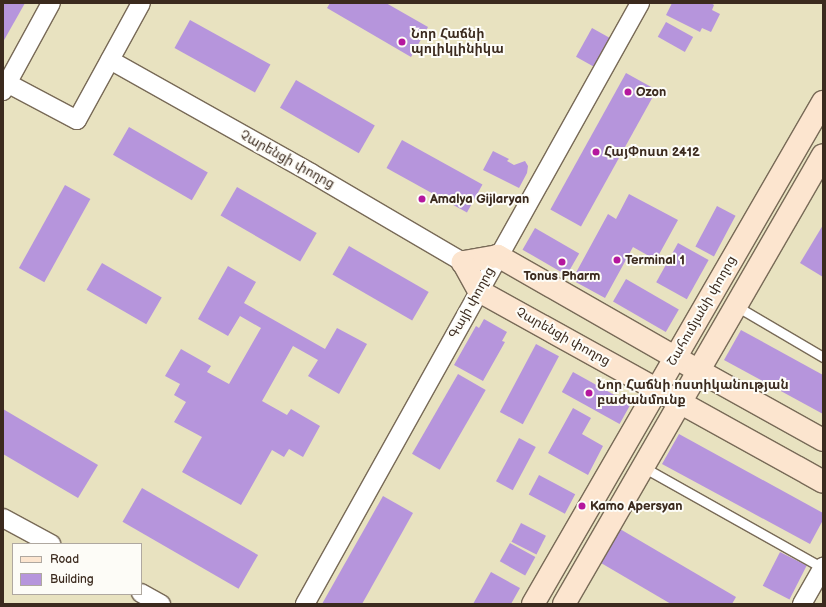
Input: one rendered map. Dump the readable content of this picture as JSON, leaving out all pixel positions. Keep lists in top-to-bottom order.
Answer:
{
  "streets": {
    "street": ["Չարենցի փողոց", "Գայի փողոց", "Շահումյանի փողոց"]
  },
  "crossings": [
    ["Չարենցի փողոց", "Գայի փողոց"],
    ["Չարենցի փողոց", "Շահումյանի փողոց"]
  ],
  "places": [
    "Նոր Հաճնի պոլիկլինիկա",
    "Ozon",
    "ՀայՓոստ 2412",
    "Amalya Gijlaryan",
    "Terminal 1",
    "Tonus Pharm",
    "Նոր Հաճնի ոստիկանության բաժանմունք",
    "Kamo Apersyan"
  ],
  "legend": ["Road", "Building"]
}
